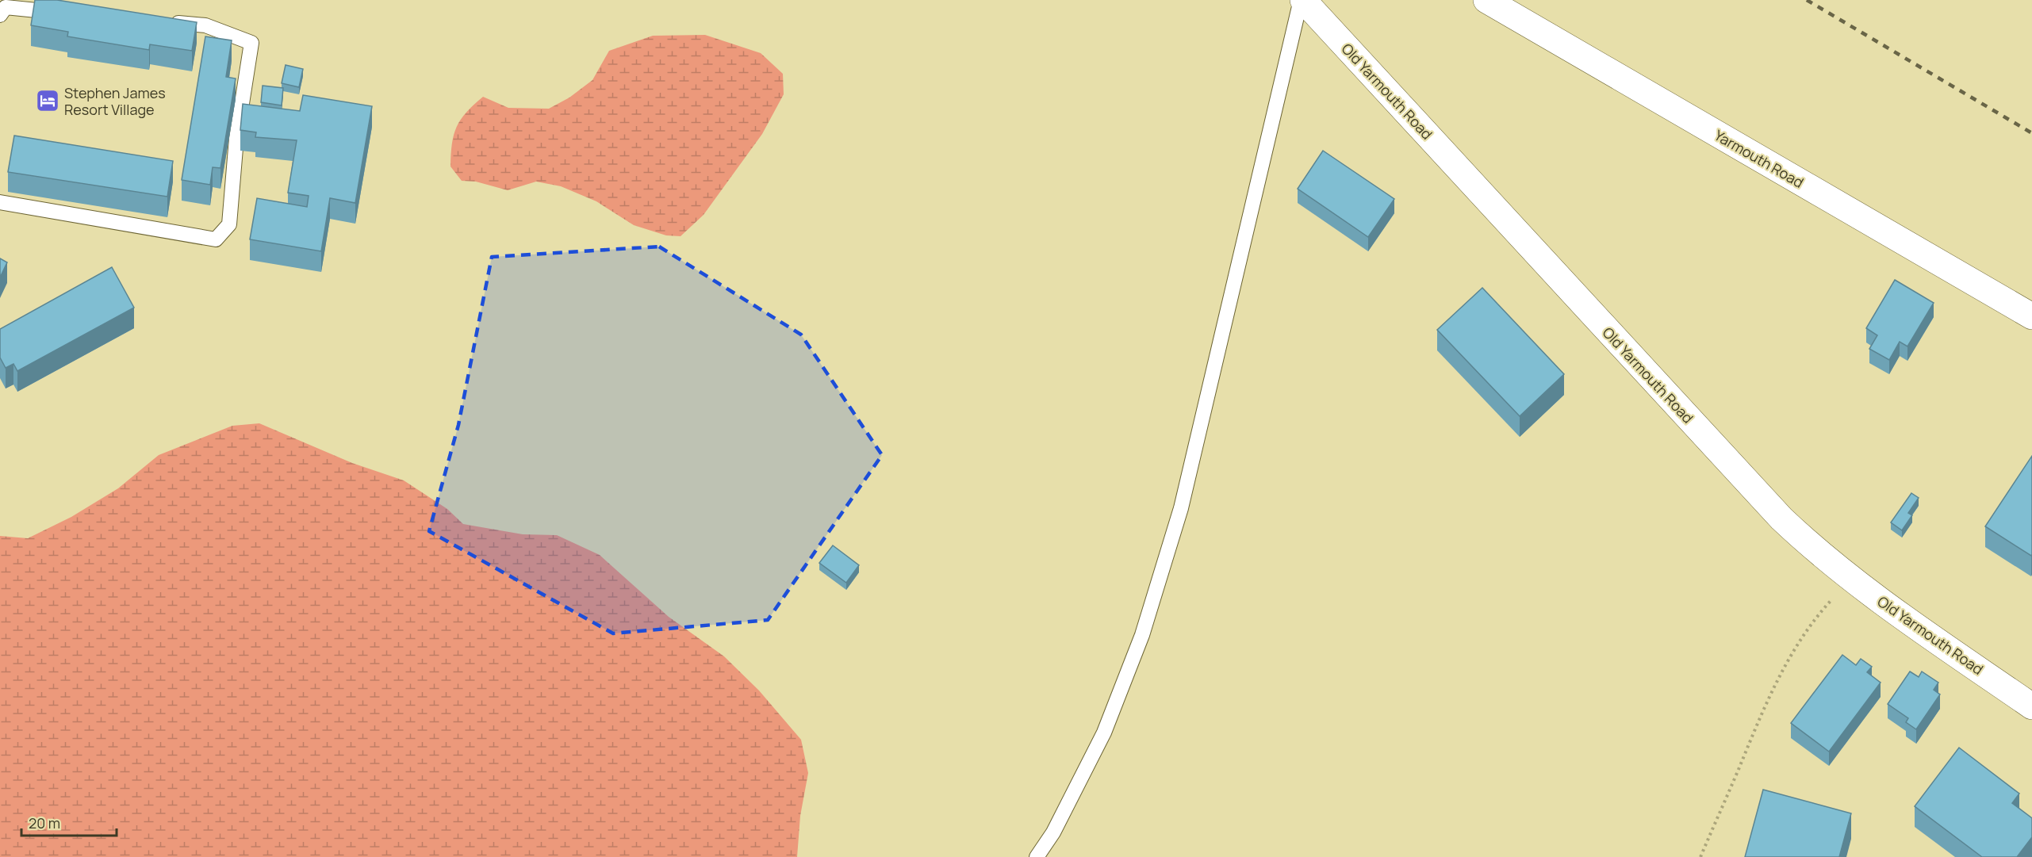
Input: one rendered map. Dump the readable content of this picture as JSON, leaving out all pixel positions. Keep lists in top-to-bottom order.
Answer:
{
  "streets": {
    "street": ["Old Yarmouth Road", "Yarmouth Road"]
  },
  "places": {
    "hotel": ["Stephen James Resort Village"]
  },
  "scale_bar": "20 m"
}
